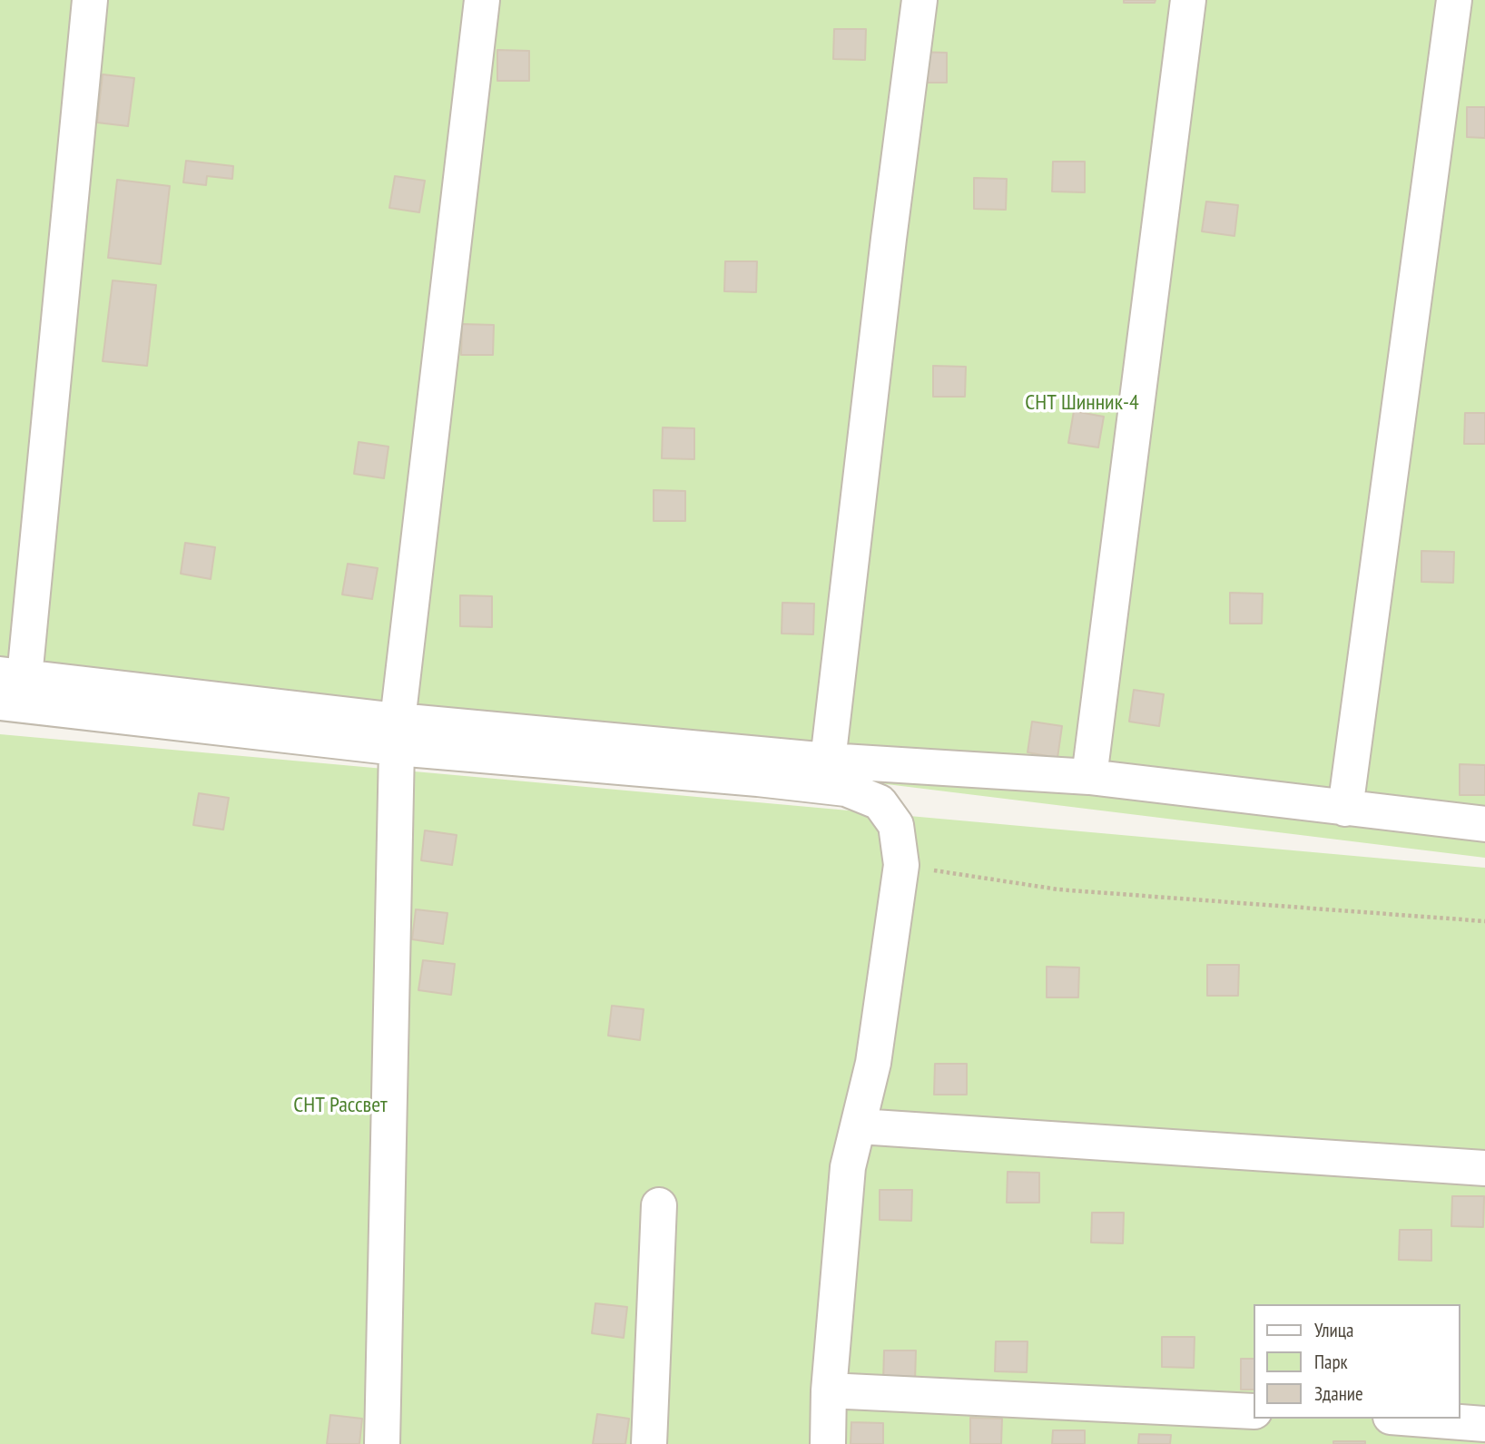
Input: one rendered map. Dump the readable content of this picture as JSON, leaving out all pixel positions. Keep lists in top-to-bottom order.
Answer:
{
  "parks": ["СНТ Шинник-4", "СНТ Рассвет"],
  "legend": ["Улица", "Парк", "Здание"]
}
